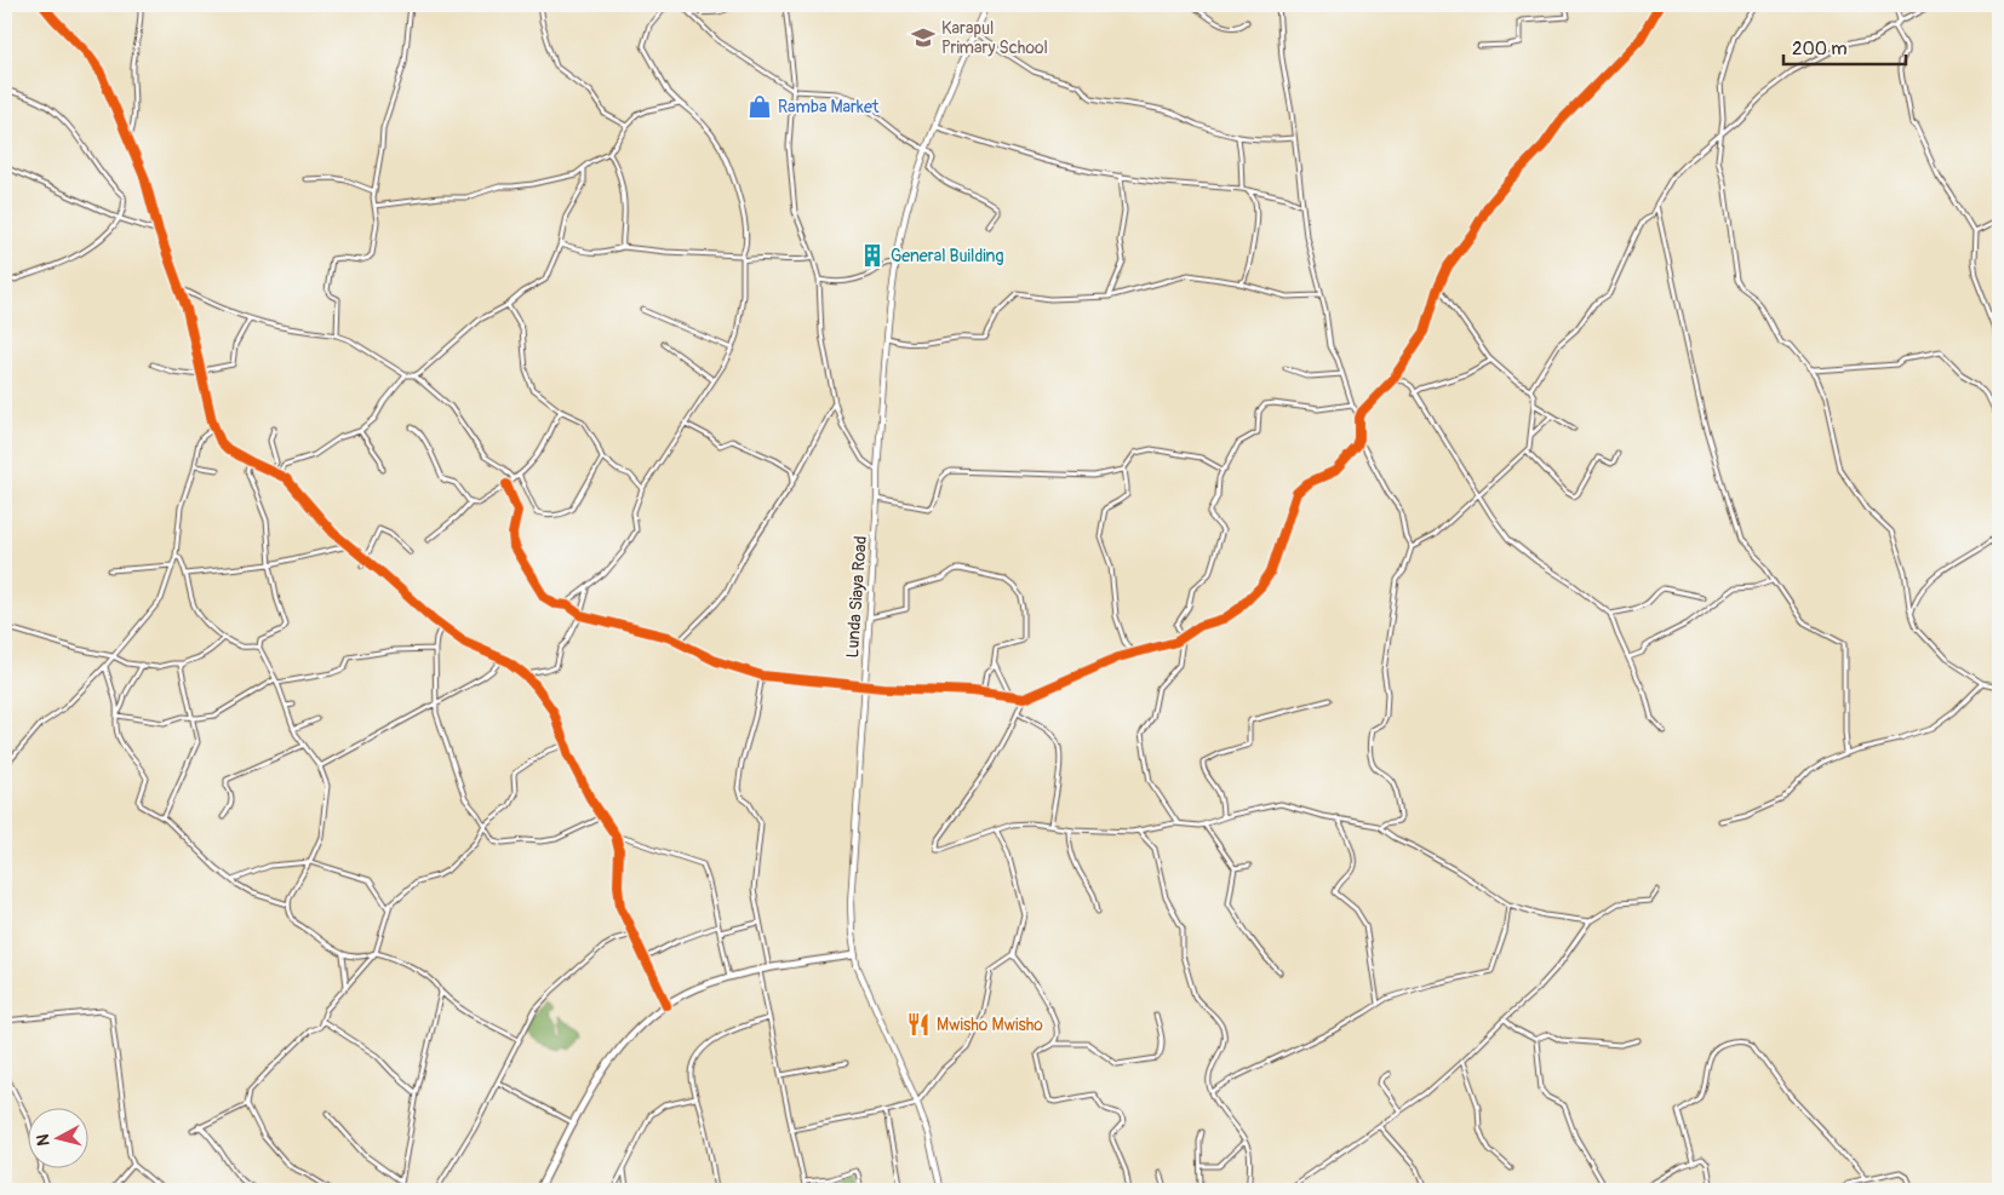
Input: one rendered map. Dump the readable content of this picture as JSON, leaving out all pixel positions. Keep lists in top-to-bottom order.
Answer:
{
  "streets": {
    "main road": ["Lunda Siaya Road"]
  },
  "places": {
    "school or university": ["Karapul Primary School"],
    "shop": ["Ramba Market"],
    "building": ["General Building"],
    "restaurant": ["Mwisho Mwisho"]
  },
  "scale_bar": "200 m",
  "north": "left"
}
